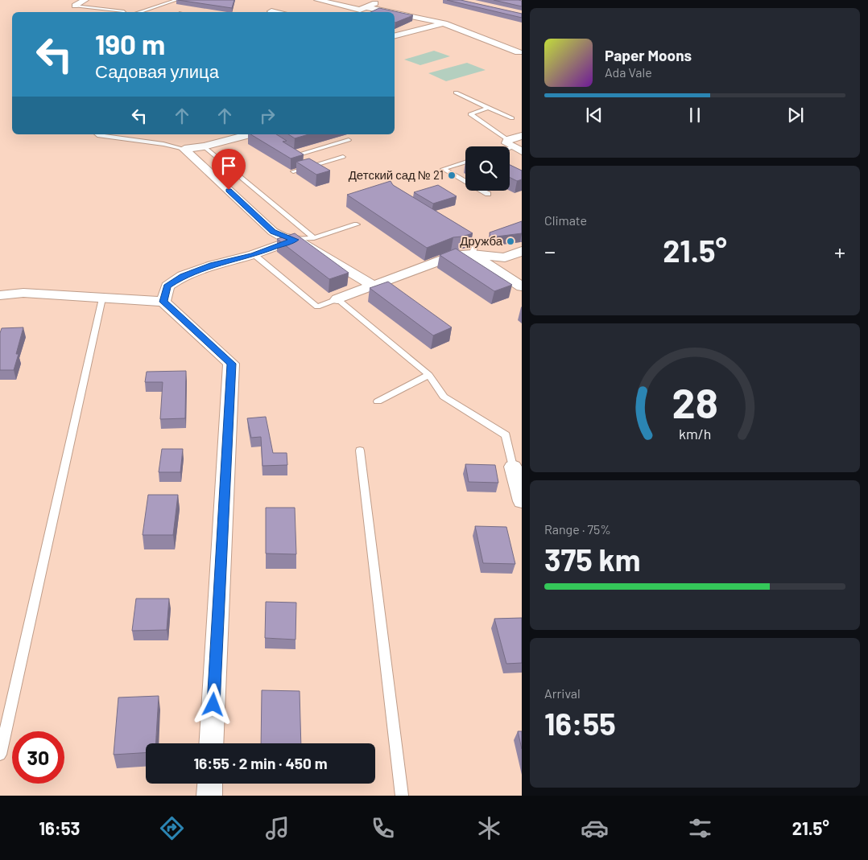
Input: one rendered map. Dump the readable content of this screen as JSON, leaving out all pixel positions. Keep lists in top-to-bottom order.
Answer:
{
  "places": ["Детский сад № 21", "Дружба"],
  "page": {
    "turn": ["190 m", "Садовая улица"],
    "song": ["Paper Moons", "Ada Vale"],
    "tile": [
      "Climate",
      ["Range · 75%", "375 km"],
      ["Arrival", "16:55"]
    ],
    "heat": ["−", "21.5°", "+"],
    "limit": "30",
    "trip": "16:55 · 2 min · 450 m",
    "tabs": ["16:53", "21.5°"],
    "gauge": ["28", "km/h"]
  }
}
